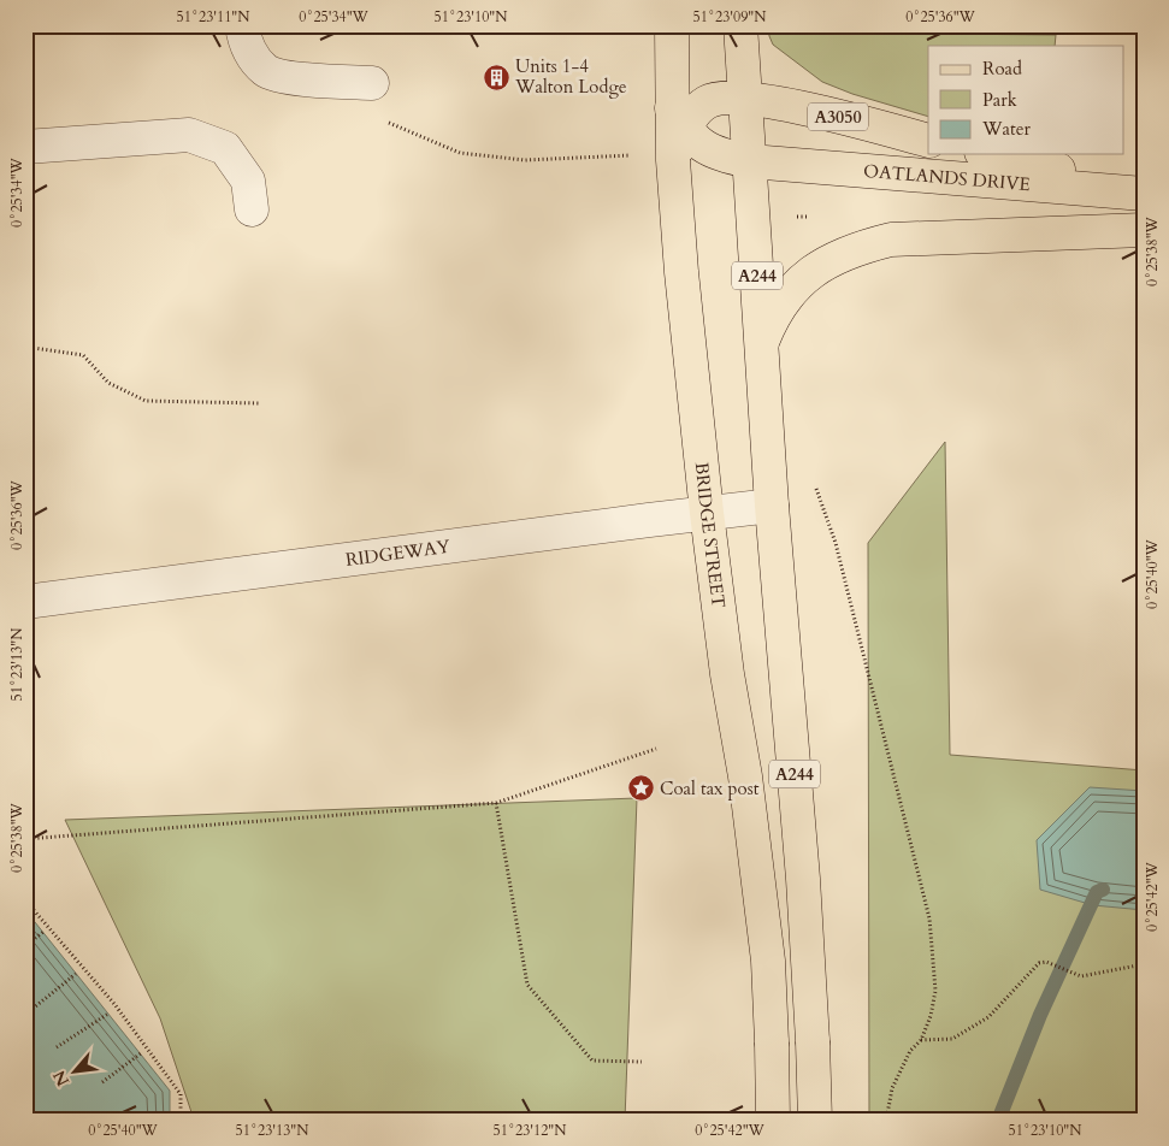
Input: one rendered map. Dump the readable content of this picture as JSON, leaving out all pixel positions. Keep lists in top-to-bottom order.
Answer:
{
  "streets": {
    "main road": [
      "A3050",
      "OATLANDS DRIVE",
      "A244",
      "BRIDGE STREET"
    ],
    "street": ["RIDGEWAY"]
  },
  "crossings": [
    ["A3050", "OATLANDS DRIVE"],
    ["A3050", "A244"],
    ["A3050", "BRIDGE STREET"],
    ["OATLANDS DRIVE", "A244"],
    ["OATLANDS DRIVE", "BRIDGE STREET"],
    ["A244", "RIDGEWAY"],
    ["BRIDGE STREET", "RIDGEWAY"]
  ],
  "places": {
    "building": ["Units 1-4 Walton Lodge"],
    "place": ["Coal tax post"]
  },
  "legend": ["Road", "Park", "Water"],
  "north": "bottom left",
  "coordinates": [
    "51°23'11\"N",
    "0°25'34\"W",
    "51°23'10\"N",
    "51°23'09\"N",
    "0°25'36\"W",
    "0°25'38\"W",
    "0°25'40\"W",
    "51°23'13\"N",
    "0°25'42\"W",
    "51°23'12\"N"
  ]
}
